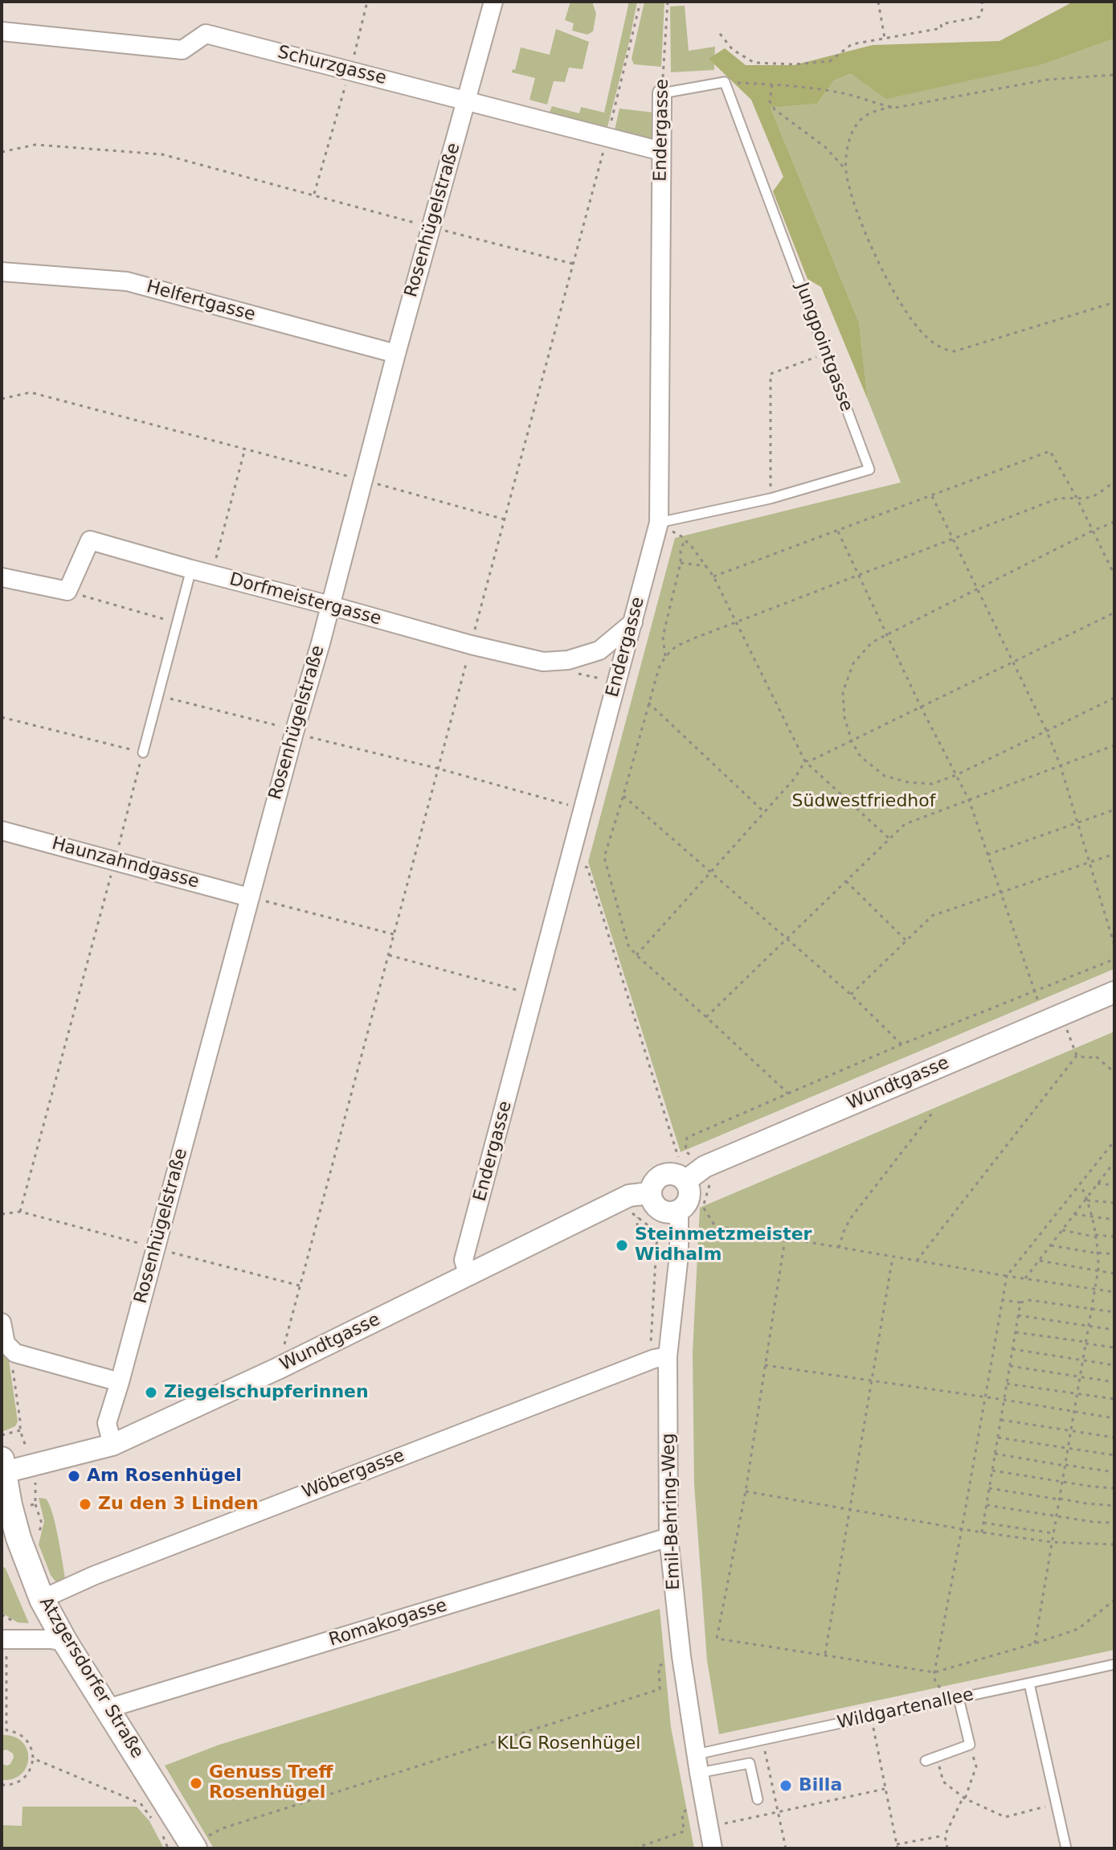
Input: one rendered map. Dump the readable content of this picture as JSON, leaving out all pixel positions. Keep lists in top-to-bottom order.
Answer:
{
  "streets": {
    "main road": ["Atzgersdorfer Straße"],
    "street": [
      "Schurzgasse",
      "Endergasse",
      "Rosenhügelstraße",
      "Helfertgasse",
      "Dorfmeistergasse",
      "Haunzahndgasse",
      "Wundtgasse",
      "Wöbergasse",
      "Emil-Behring-Weg",
      "Romakogasse"
    ],
    "lane": ["Jungpointgasse", "Wildgartenallee"]
  },
  "crossings": [
    ["Schurzgasse", "Endergasse"],
    ["Schurzgasse", "Rosenhügelstraße"],
    ["Endergasse", "Jungpointgasse"],
    ["Endergasse", "Dorfmeistergasse"],
    ["Endergasse", "Wundtgasse"],
    ["Rosenhügelstraße", "Helfertgasse"],
    ["Rosenhügelstraße", "Dorfmeistergasse"],
    ["Rosenhügelstraße", "Haunzahndgasse"],
    ["Rosenhügelstraße", "Wundtgasse"],
    ["Wundtgasse", "Emil-Behring-Weg"],
    ["Wundtgasse", "Atzgersdorfer Straße"],
    ["Wöbergasse", "Emil-Behring-Weg"],
    ["Wöbergasse", "Atzgersdorfer Straße"],
    ["Emil-Behring-Weg", "Romakogasse"],
    ["Emil-Behring-Weg", "Wildgartenallee"],
    ["Romakogasse", "Atzgersdorfer Straße"]
  ],
  "parks": ["Südwestfriedhof", "KLG Rosenhügel"],
  "places": [
    "Steinmetzmeister Widhalm",
    "Ziegelschupferinnen",
    "Am Rosenhügel",
    "Zu den 3 Linden",
    "Genuss Treff Rosenhügel",
    "Billa"
  ]
}
